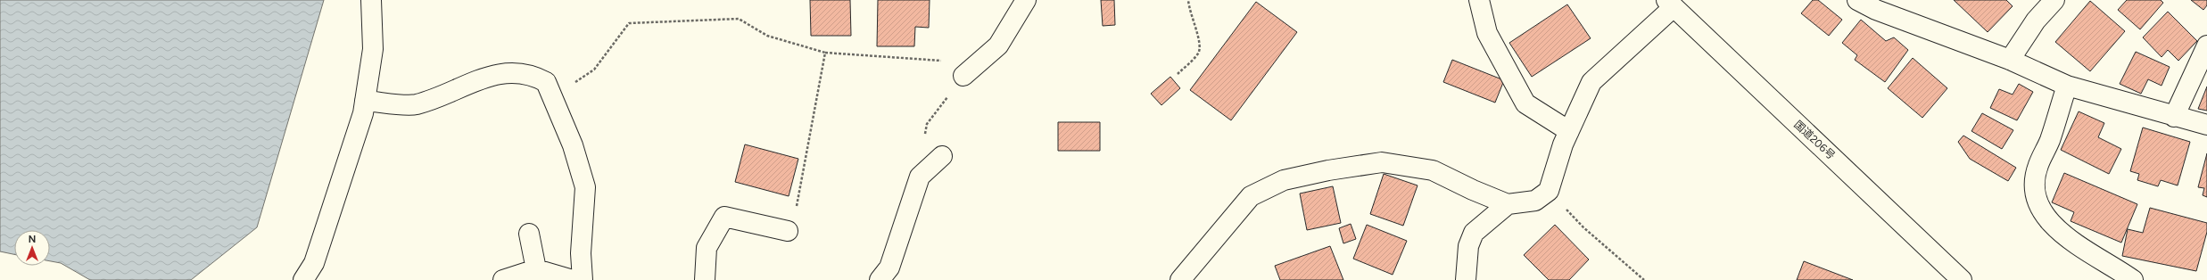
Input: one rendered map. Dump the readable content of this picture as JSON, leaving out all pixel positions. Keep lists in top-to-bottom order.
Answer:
{
  "streets": {
    "main road": ["国道206号"]
  },
  "north": "top"
}
